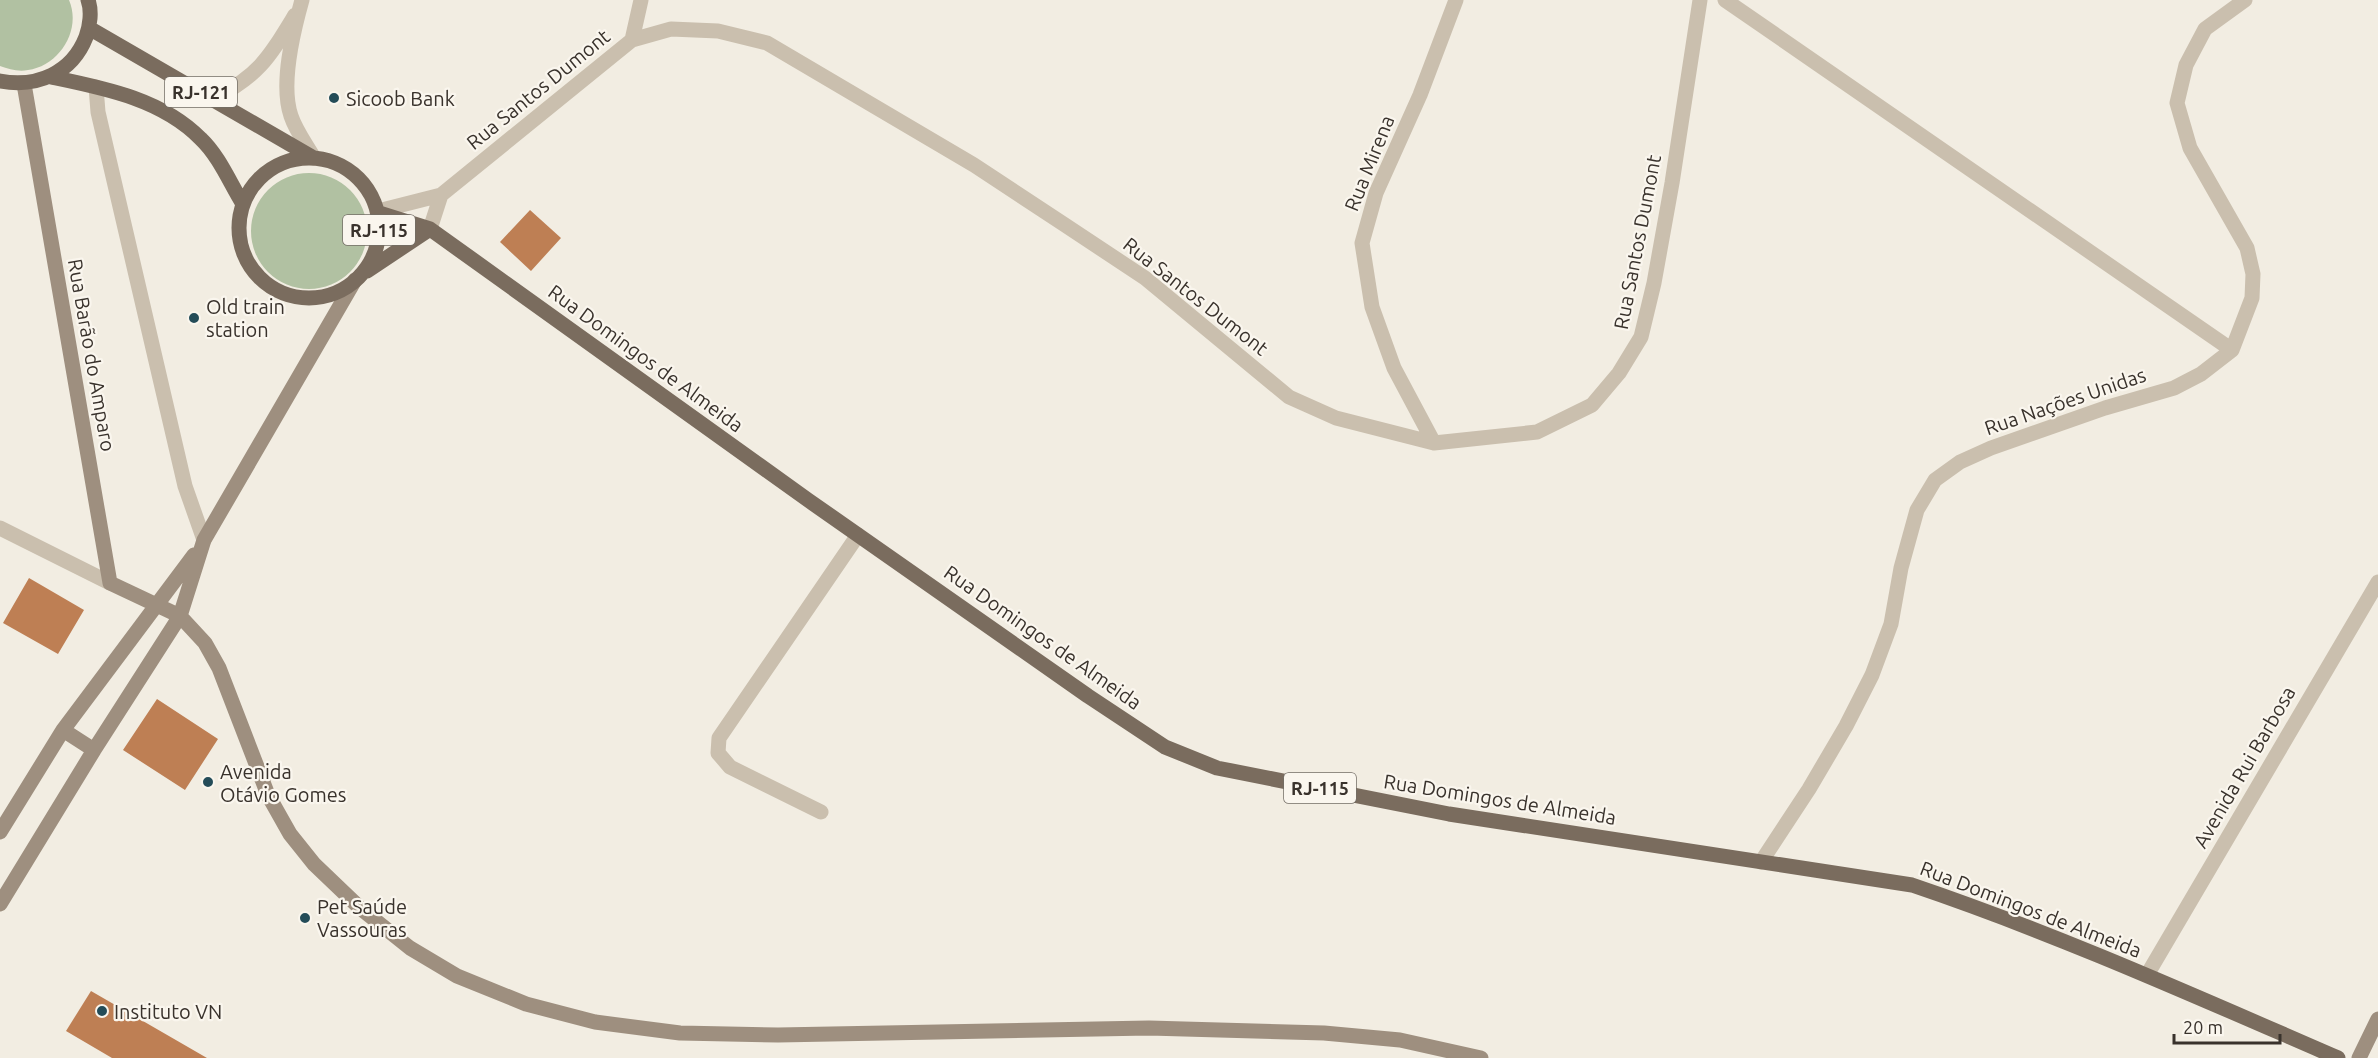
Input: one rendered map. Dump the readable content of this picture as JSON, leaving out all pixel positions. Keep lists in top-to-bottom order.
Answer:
{
  "streets": {
    "main road": ["RJ-121", "RJ-115", "Rua Domingos de Almeida"],
    "street": [
      "Rua Santos Dumont",
      "Rua Mirena",
      "Rua Barão do Amparo",
      "Rua Nações Unidas",
      "Avenida Rui Barbosa"
    ]
  },
  "crossings": [
    ["Rua Santos Dumont", "RJ-121"],
    ["Rua Santos Dumont", "Rua Mirena"],
    ["Rua Santos Dumont", "RJ-115"],
    ["Rua Santos Dumont", "Rua Domingos de Almeida"],
    ["RJ-121", "RJ-115"],
    ["RJ-121", "Rua Barão do Amparo"],
    ["RJ-121", "Rua Domingos de Almeida"],
    ["RJ-115", "Rua Domingos de Almeida"],
    ["Rua Domingos de Almeida", "Rua Nações Unidas"],
    ["Rua Domingos de Almeida", "Avenida Rui Barbosa"]
  ],
  "places": [
    "Sicoob Bank",
    "Old train station",
    "Avenida Otávio Gomes",
    "Pet Saúde Vassouras",
    "Instituto VN"
  ],
  "scale_bar": "20 m"
}
